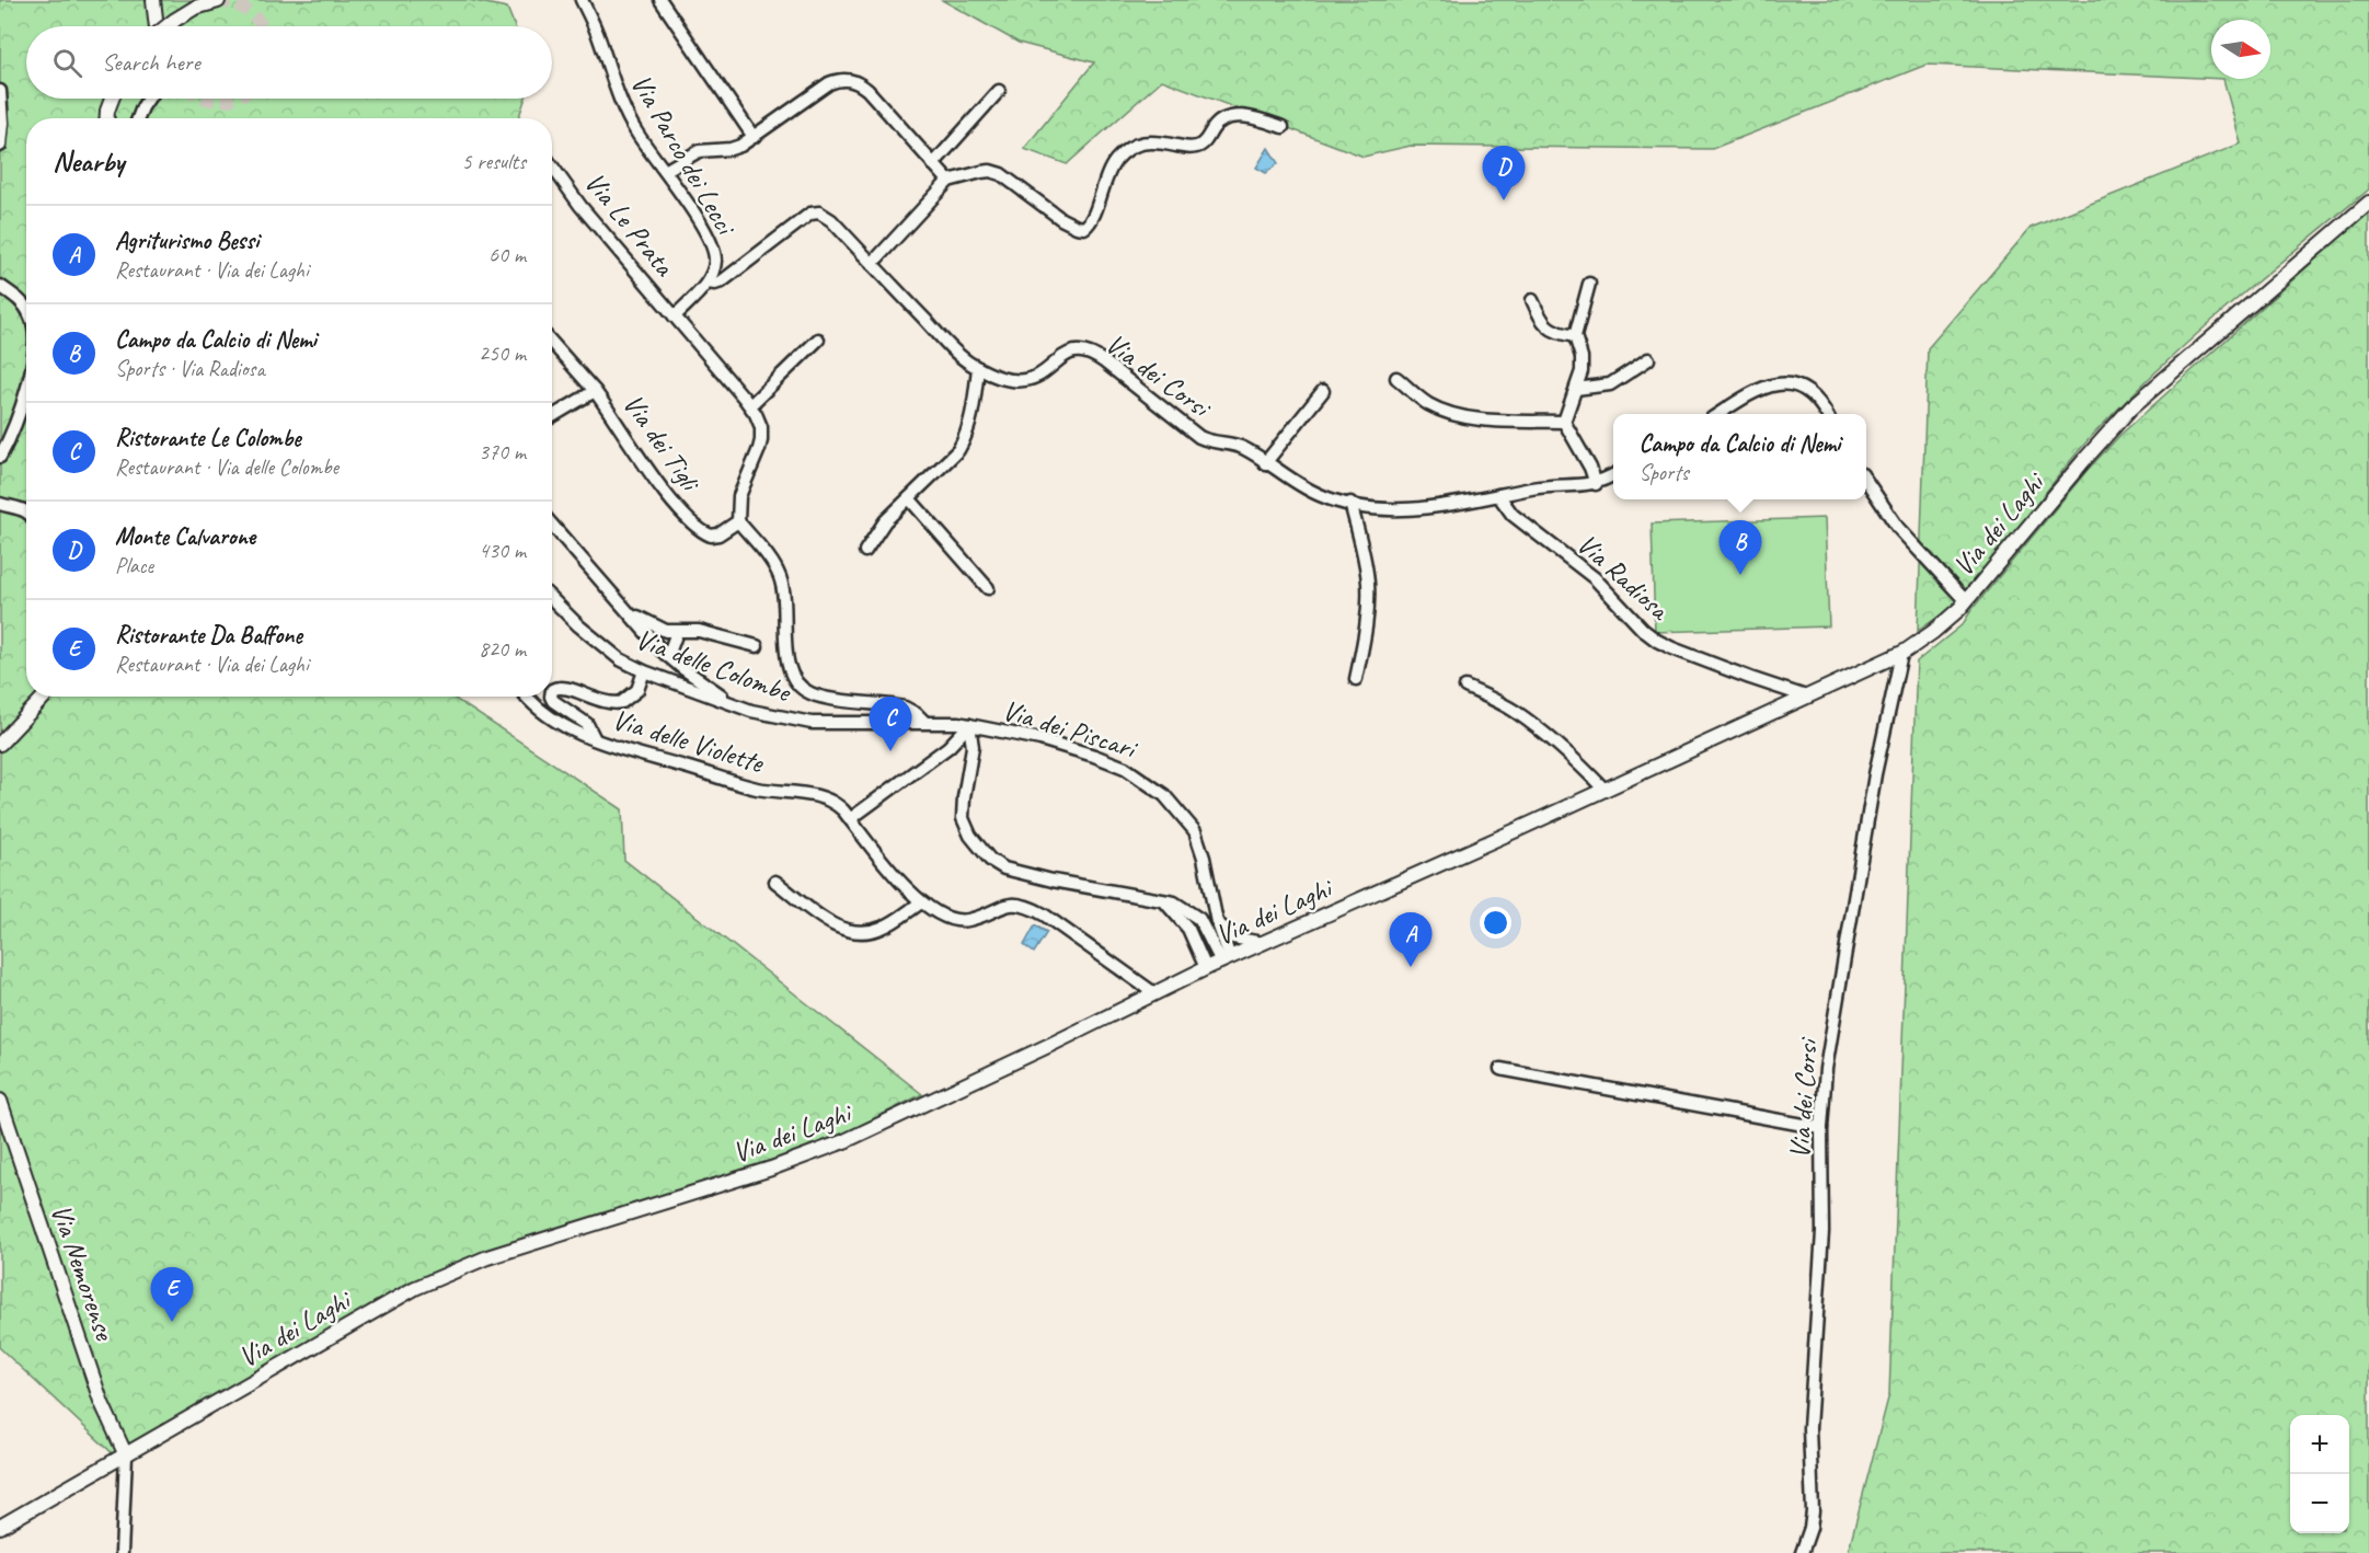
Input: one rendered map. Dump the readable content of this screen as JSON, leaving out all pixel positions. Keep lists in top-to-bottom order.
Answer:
{
  "streets": {
    "main road": ["Via dei Laghi", "Via Nemorense"],
    "street": [
      "Via Parco dei Lecci",
      "Via Le Prata",
      "Via dei Corsi",
      "Via dei Tigli",
      "Via Radiosa",
      "Via delle Colombe",
      "Via dei Piscari",
      "Via delle Violette"
    ]
  },
  "crossings": [
    ["Via Parco dei Lecci", "Via dei Corsi"],
    ["Via dei Corsi", "Via dei Laghi"],
    ["Via dei Corsi", "Via Radiosa"],
    ["Via dei Laghi", "Via Radiosa"],
    ["Via dei Laghi", "Via dei Piscari"],
    ["Via dei Laghi", "Via delle Violette"],
    ["Via dei Laghi", "Via Nemorense"],
    ["Via delle Colombe", "Via dei Piscari"]
  ],
  "north": "right",
  "page": {
    "search": "Search here",
    "heading": ["Nearby", "5 results"],
    "pins": [
      "D",
      "B",
      "C",
      "A",
      "E"
    ],
    "list": [
      {
        "mark": "A",
        "name": "Agriturismo Bessi",
        "note": "Restaurant · Via dei Laghi",
        "value": "60 m"
      },
      {
        "mark": "B",
        "name": "Campo da Calcio di Nemi",
        "note": "Sports · Via Radiosa",
        "value": "250 m"
      },
      {
        "mark": "C",
        "name": "Ristorante Le Colombe",
        "note": "Restaurant · Via delle Colombe",
        "value": "370 m"
      },
      {
        "mark": "D",
        "name": "Monte Calvarone",
        "note": "Place",
        "value": "430 m"
      },
      {
        "mark": "E",
        "name": "Ristorante Da Baffone",
        "note": "Restaurant · Via dei Laghi",
        "value": "820 m"
      }
    ],
    "popup": ["Campo da Calcio di Nemi", "Sports"],
    "map_buttons": ["+", "−"]
  }
}
